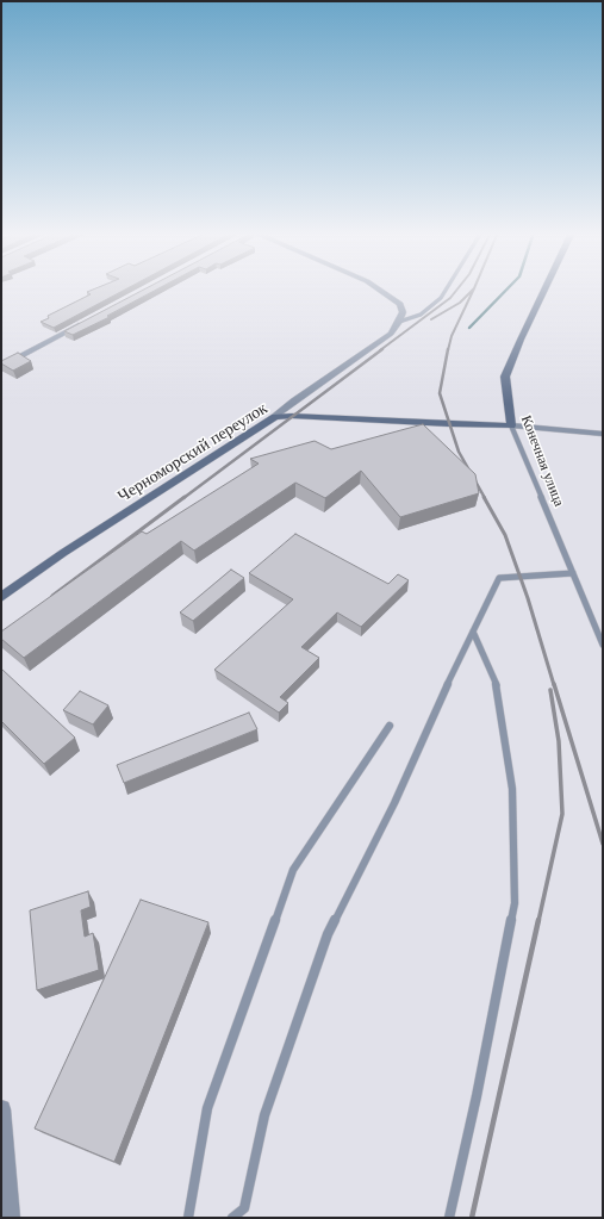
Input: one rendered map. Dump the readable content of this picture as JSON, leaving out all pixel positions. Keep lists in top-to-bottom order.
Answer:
{
  "streets": {
    "street": ["Черноморский переулок", "Конечная улица"]
  },
  "crossings": [
    ["Черноморский переулок", "Конечная улица"]
  ]
}
